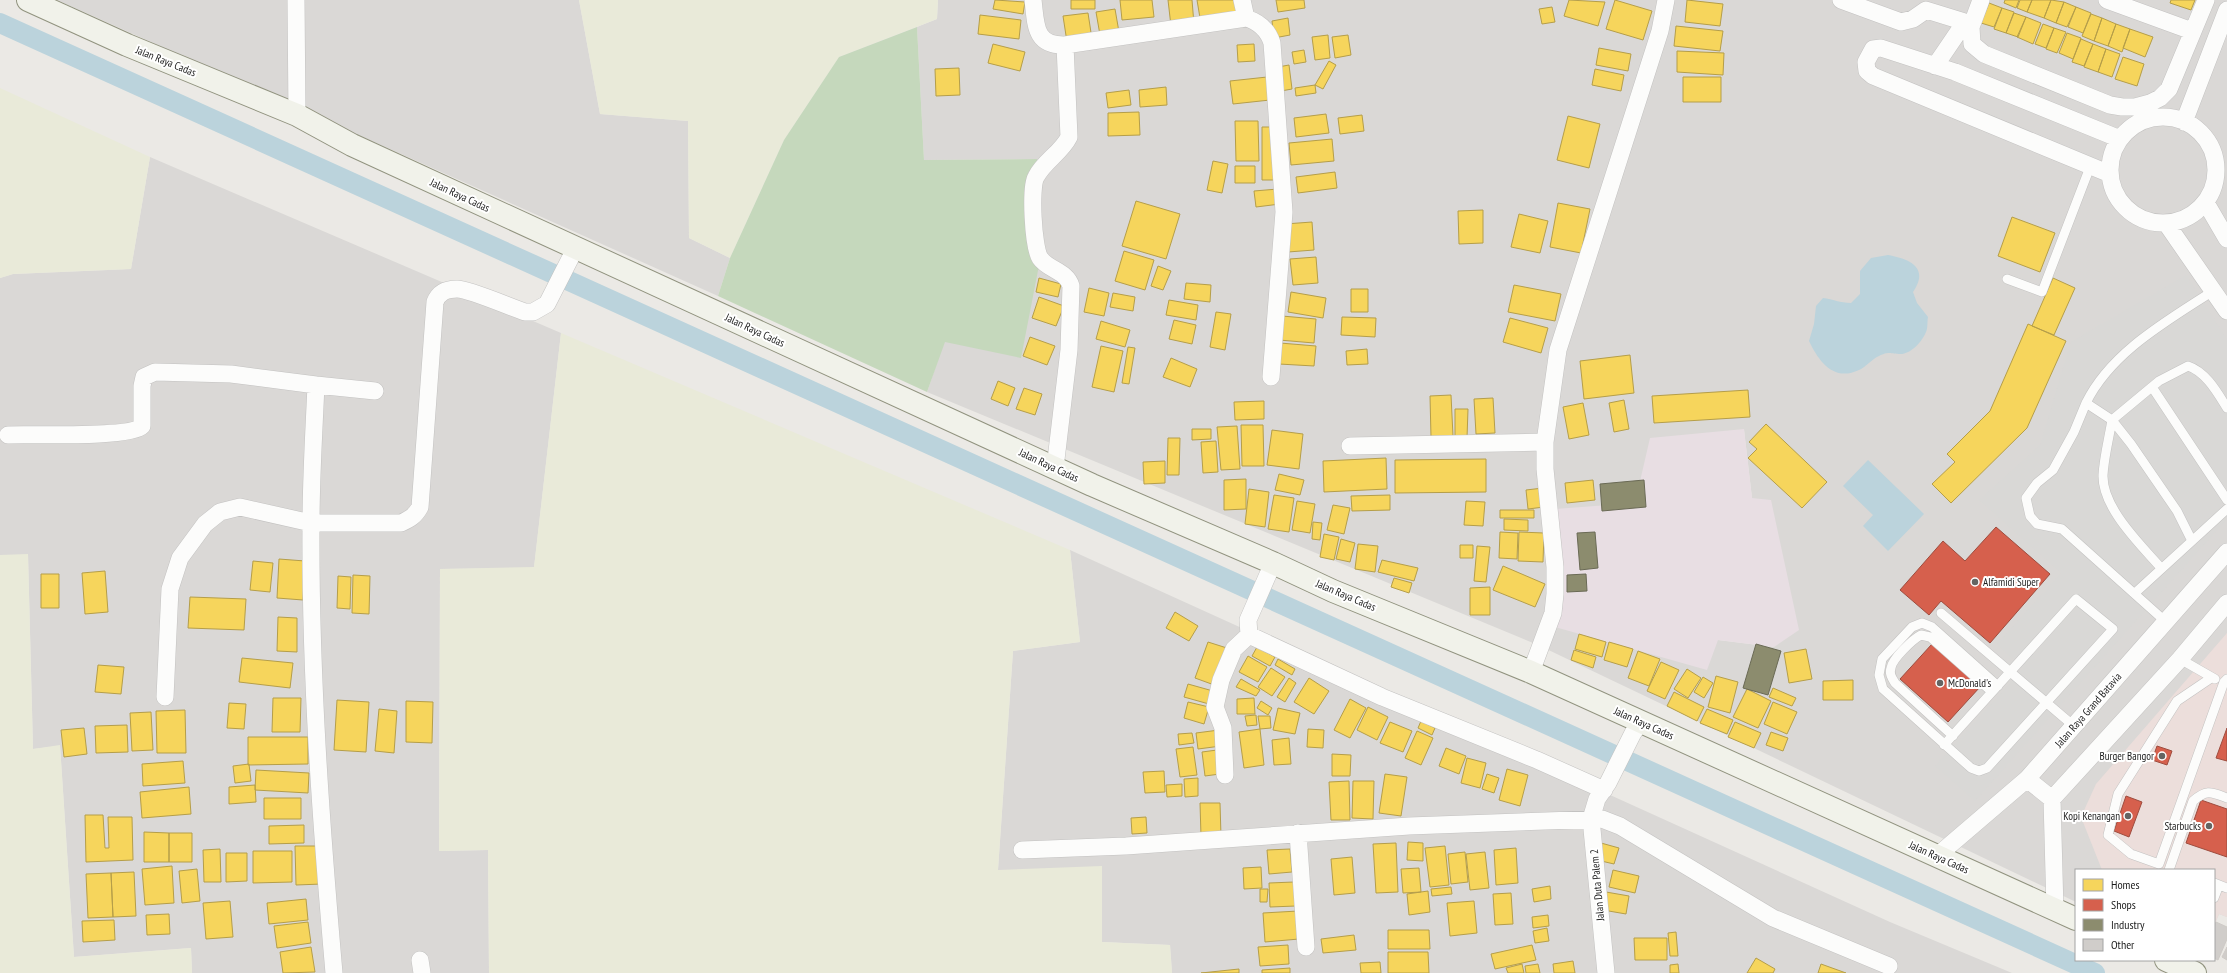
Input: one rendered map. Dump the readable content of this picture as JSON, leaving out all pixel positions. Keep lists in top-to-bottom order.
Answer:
{
  "streets": {
    "street": ["Jalan Raya Cadas", "Jalan Raya Grand Batavia", "Jalan Duta Palem 2"]
  },
  "crossings": [
    ["Jalan Raya Cadas", "Jalan Raya Grand Batavia"],
    ["Jalan Raya Cadas", "Jalan Duta Palem 2"]
  ],
  "places": [
    "Alfamidi Super",
    "McDonald's",
    "Burger Bangor",
    "Kopi Kenangan",
    "Starbucks"
  ],
  "legend": [
    "Homes",
    "Shops",
    "Industry",
    "Other"
  ]
}
